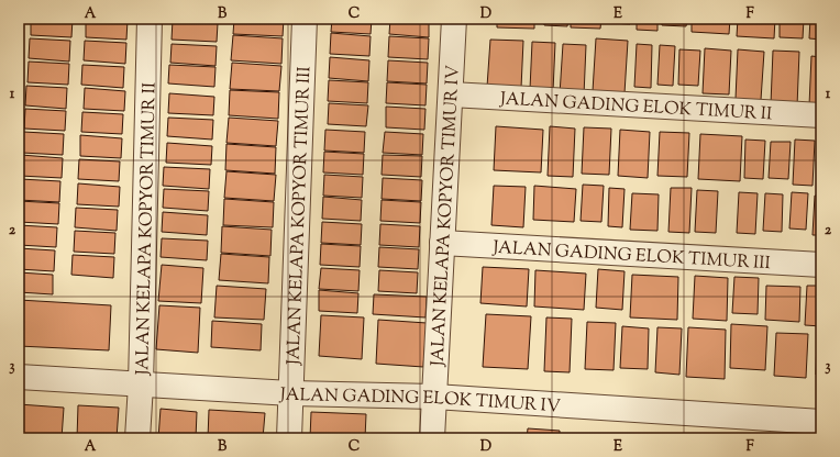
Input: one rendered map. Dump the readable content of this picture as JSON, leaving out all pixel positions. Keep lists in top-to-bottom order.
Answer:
{
  "streets": {
    "street": [
      "JALAN GADING ELOK TIMUR II",
      "JALAN KELAPA KOPYOR TIMUR III",
      "JALAN KELAPA KOPYOR TIMUR IV",
      "JALAN KELAPA KOPYOR TIMUR II",
      "JALAN GADING ELOK TIMUR III",
      "JALAN GADING ELOK TIMUR IV"
    ]
  },
  "crossings": [
    ["JALAN GADING ELOK TIMUR II", "JALAN KELAPA KOPYOR TIMUR IV"],
    ["JALAN KELAPA KOPYOR TIMUR III", "JALAN GADING ELOK TIMUR IV"],
    ["JALAN KELAPA KOPYOR TIMUR IV", "JALAN GADING ELOK TIMUR III"],
    ["JALAN KELAPA KOPYOR TIMUR IV", "JALAN GADING ELOK TIMUR IV"],
    ["JALAN KELAPA KOPYOR TIMUR II", "JALAN GADING ELOK TIMUR IV"]
  ],
  "grid": {
    "columns": [
      "A",
      "B",
      "C",
      "D",
      "E",
      "F"
    ],
    "rows": ["1", "2", "3"]
  }
}
